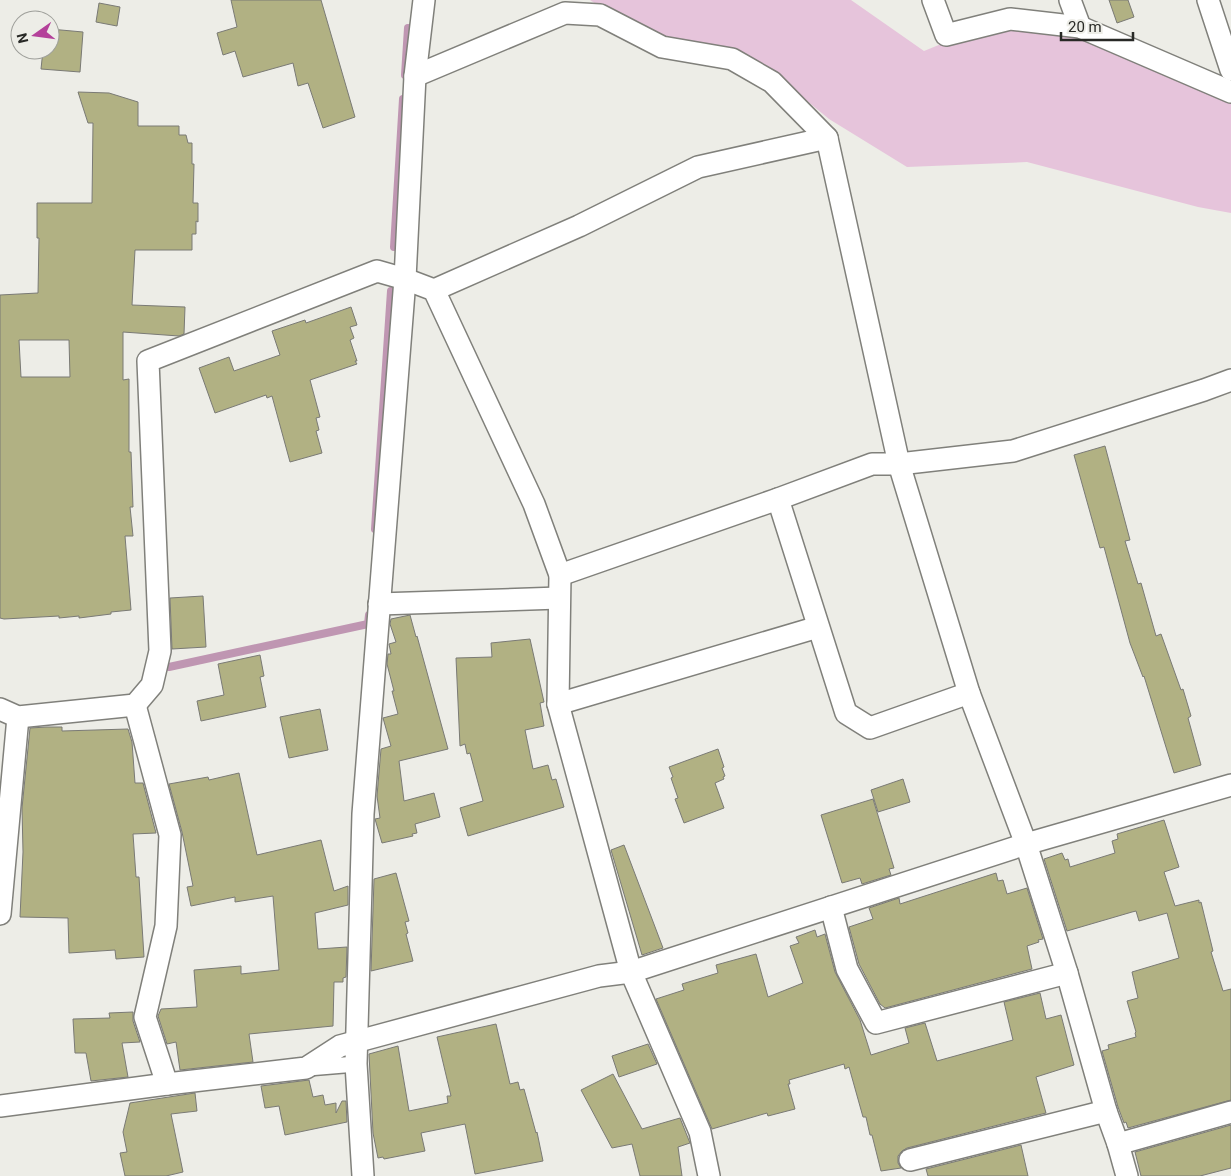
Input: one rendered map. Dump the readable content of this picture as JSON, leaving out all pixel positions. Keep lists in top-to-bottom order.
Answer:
{
  "scale_bar": "20 m",
  "north": "left"
}
